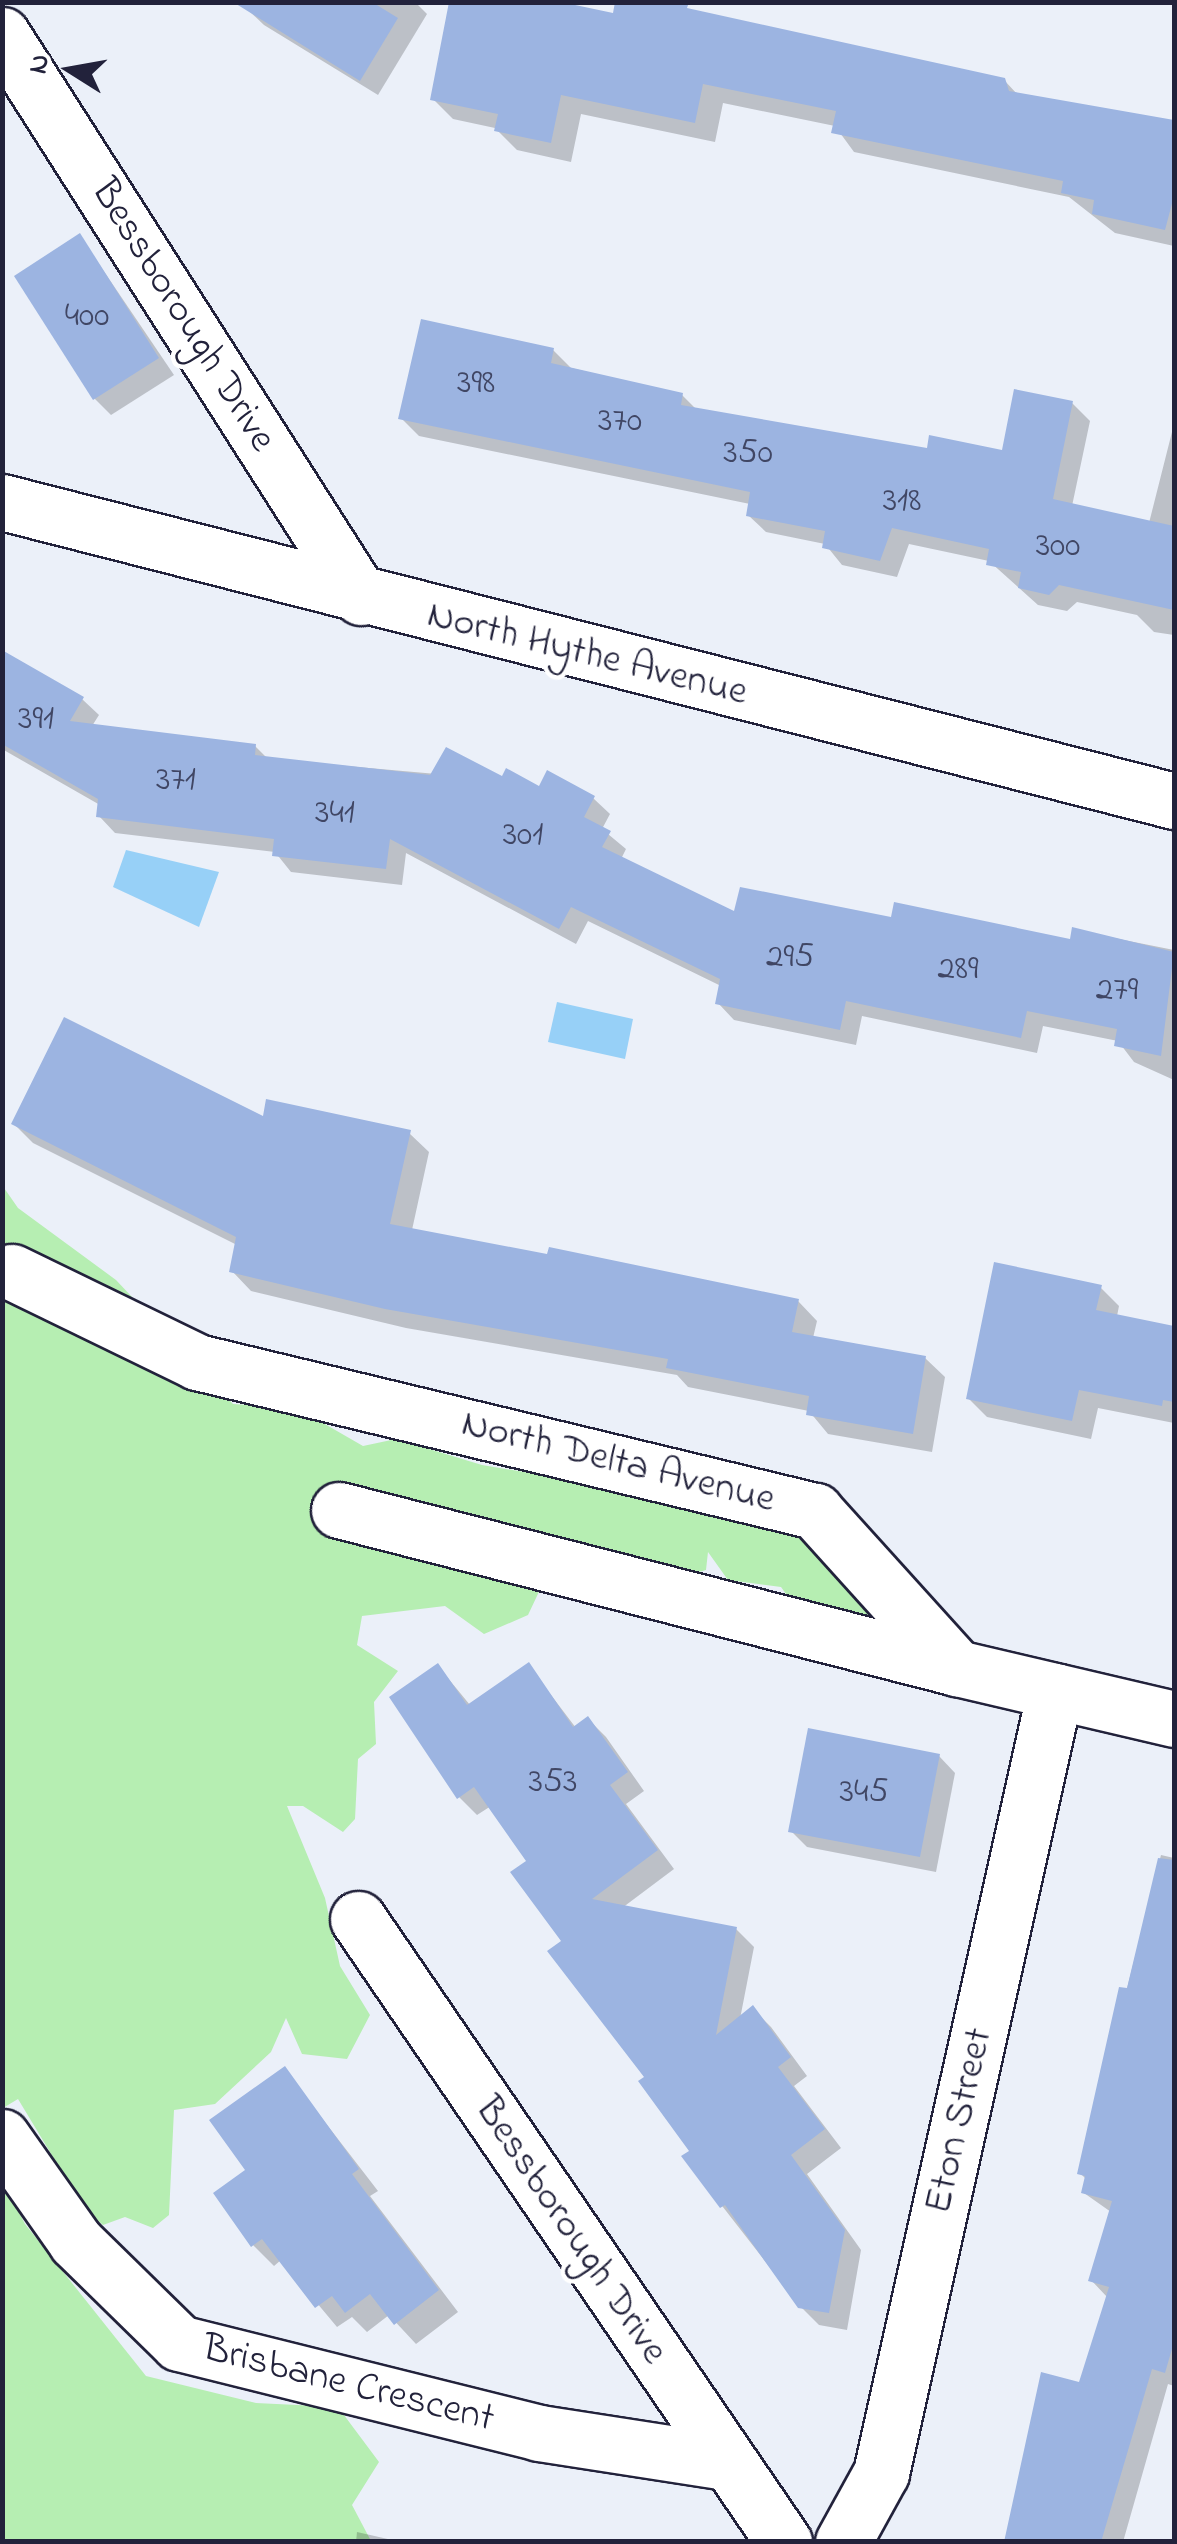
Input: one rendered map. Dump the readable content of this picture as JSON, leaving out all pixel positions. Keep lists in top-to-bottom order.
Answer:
{
  "streets": {
    "street": [
      "Bessborough Drive",
      "North Hythe Avenue",
      "North Delta Avenue",
      "Eton Street",
      "Brisbane Crescent"
    ]
  },
  "crossings": [
    ["Bessborough Drive", "North Hythe Avenue"],
    ["Bessborough Drive", "Brisbane Crescent"]
  ],
  "house_numbers": [
    "400",
    "398",
    "370",
    "350",
    "318",
    "300",
    "391",
    "371",
    "341",
    "301",
    "295",
    "289",
    "279",
    "353",
    "345"
  ],
  "north": "left"
}
